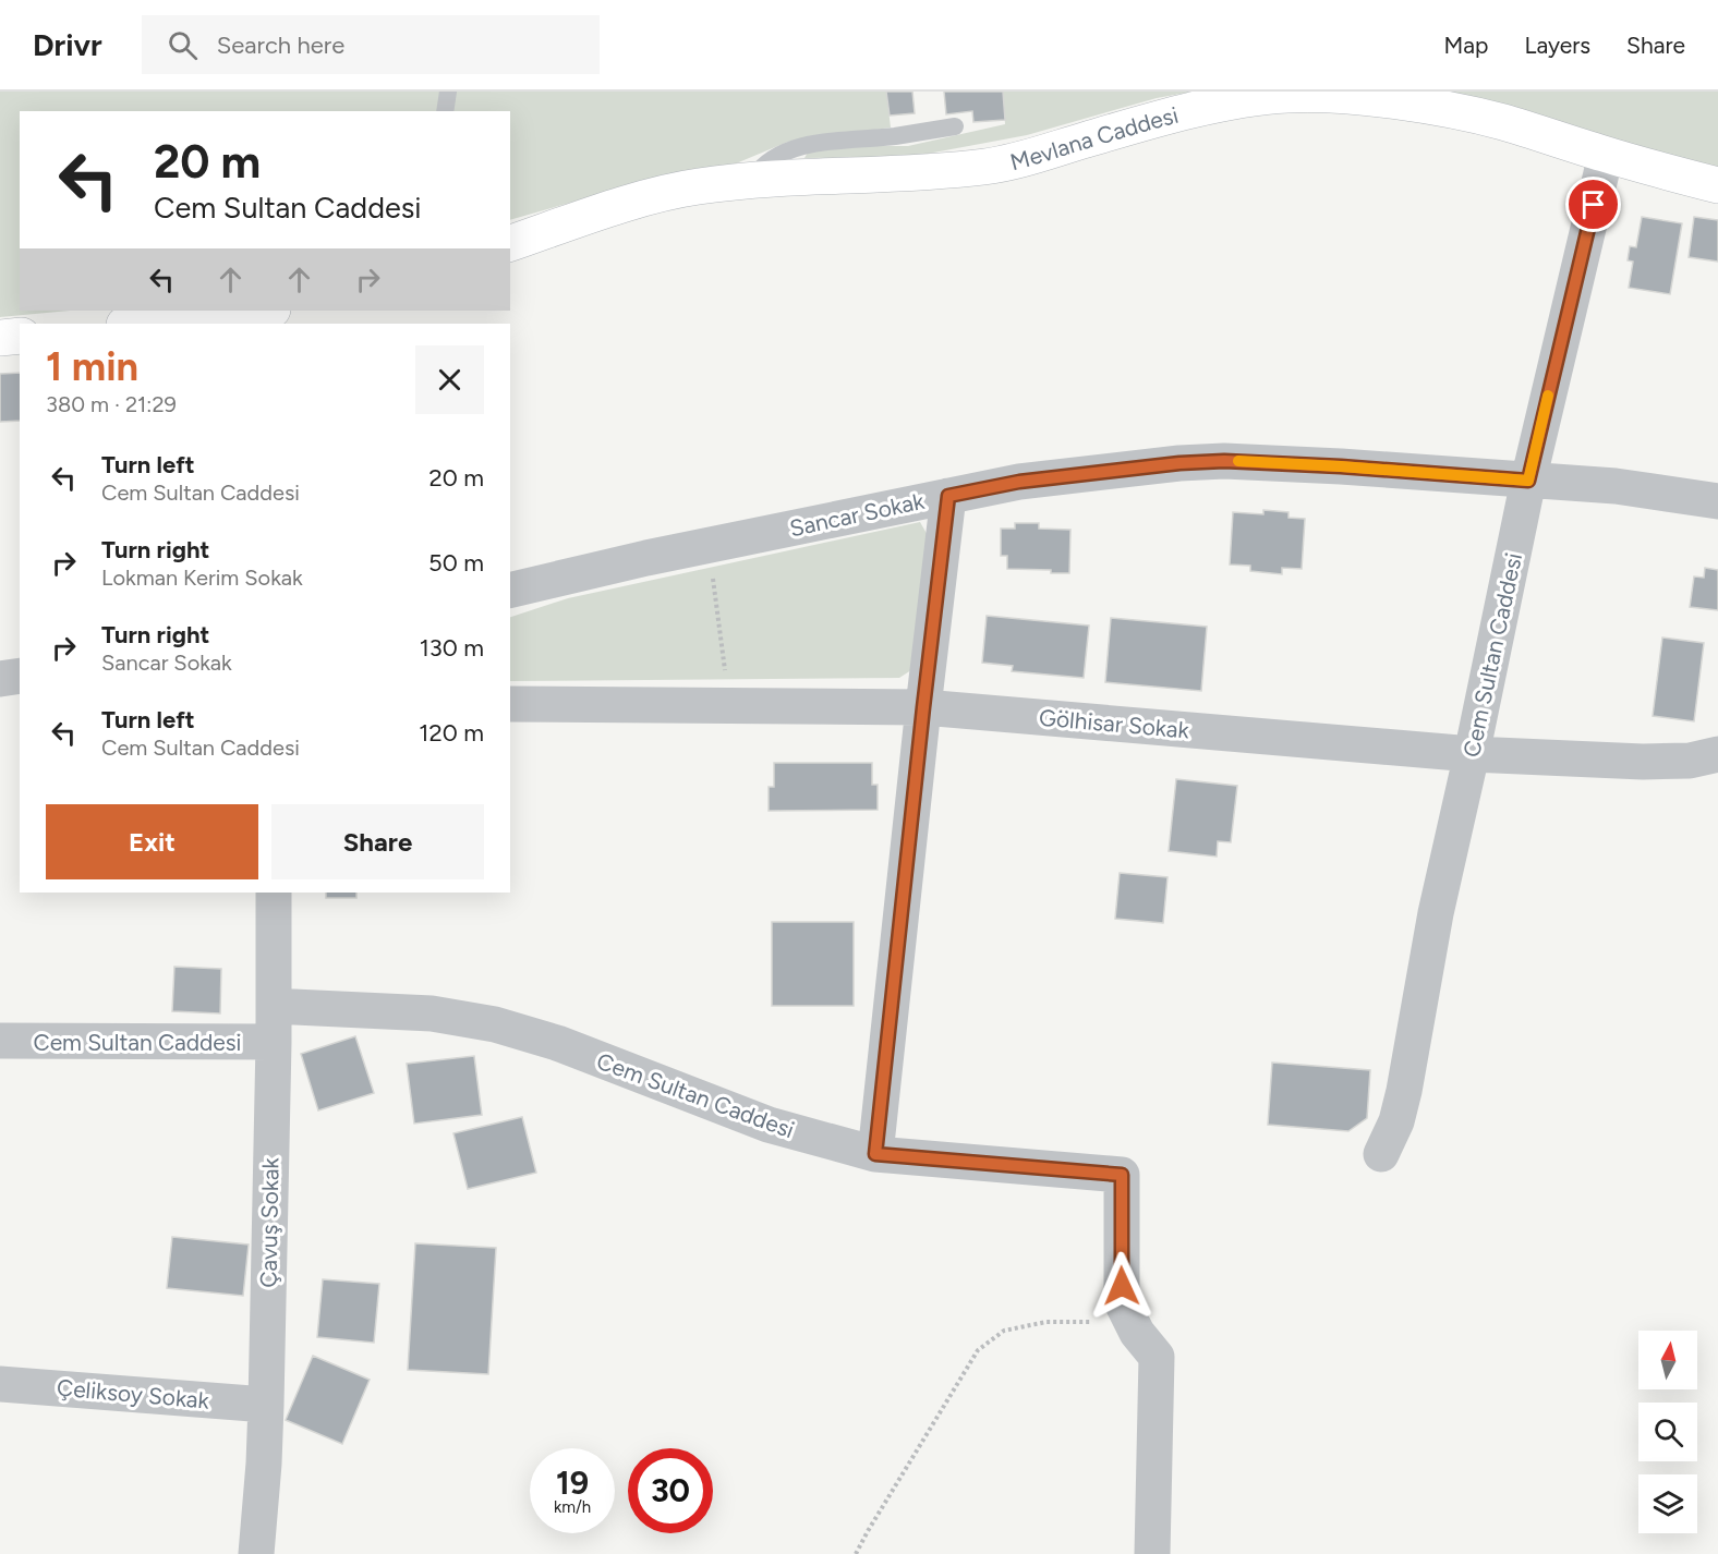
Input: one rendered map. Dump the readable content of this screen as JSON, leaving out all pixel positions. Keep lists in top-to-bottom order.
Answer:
{
  "streets": {
    "street": [
      "Mevlana Caddesi",
      "Sancar Sokak",
      "Cem Sultan Caddesi",
      "Gölhisar Sokak",
      "Çavuş Sokak",
      "Çeliksoy Sokak"
    ]
  },
  "crossings": [
    ["Mevlana Caddesi", "Cem Sultan Caddesi"],
    ["Sancar Sokak", "Cem Sultan Caddesi"],
    ["Cem Sultan Caddesi", "Gölhisar Sokak"],
    ["Cem Sultan Caddesi", "Çavuş Sokak"],
    ["Çavuş Sokak", "Çeliksoy Sokak"]
  ],
  "north": "top",
  "page": {
    "header": "Drivr",
    "search": "Search here",
    "nav": ["Map", "Layers", "Share"],
    "turn": ["20 m", "Cem Sultan Caddesi"],
    "heading": ["1 min", "380 m · 21:29"],
    "list": [
      {
        "name": "Turn left",
        "note": "Cem Sultan Caddesi",
        "value": "20 m"
      },
      {
        "name": "Turn right",
        "note": "Lokman Kerim Sokak",
        "value": "50 m"
      },
      {
        "name": "Turn right",
        "note": "Sancar Sokak",
        "value": "130 m"
      },
      {
        "name": "Turn left",
        "note": "Cem Sultan Caddesi",
        "value": "120 m"
      }
    ],
    "buttons": ["Exit", "Share"],
    "speed": "19 km/h",
    "limit": "30"
  }
}
